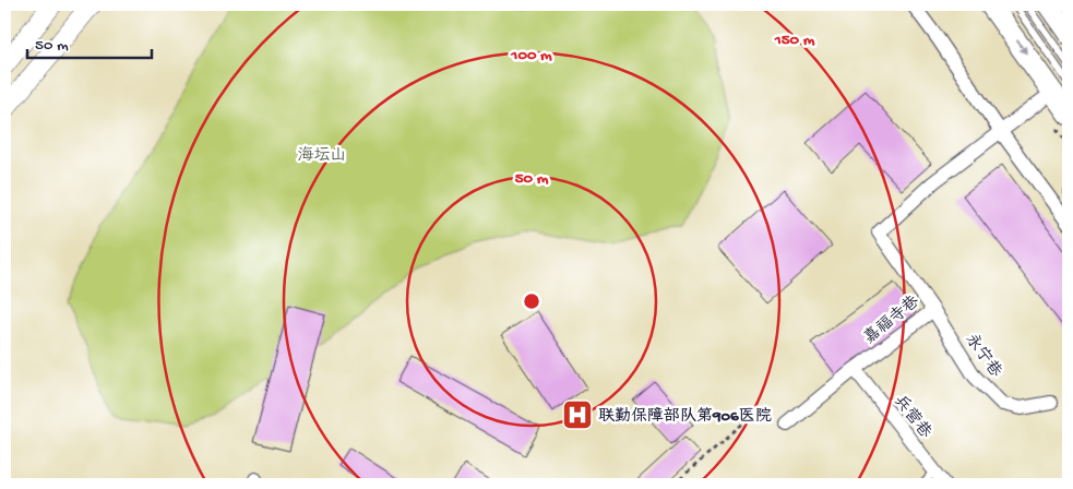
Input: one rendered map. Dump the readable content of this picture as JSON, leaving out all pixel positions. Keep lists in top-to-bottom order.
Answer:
{
  "streets": {
    "street": ["嘉福寺巷", "永宁巷", "兵营巷"]
  },
  "crossings": [
    ["嘉福寺巷", "永宁巷"],
    ["嘉福寺巷", "兵营巷"]
  ],
  "parks": ["海坛山"],
  "places": {
    "hospital": ["联勤保障部队第906医院"]
  },
  "scale_bar": "50 m",
  "rings": ["150 m", "100 m", "50 m"]
}
